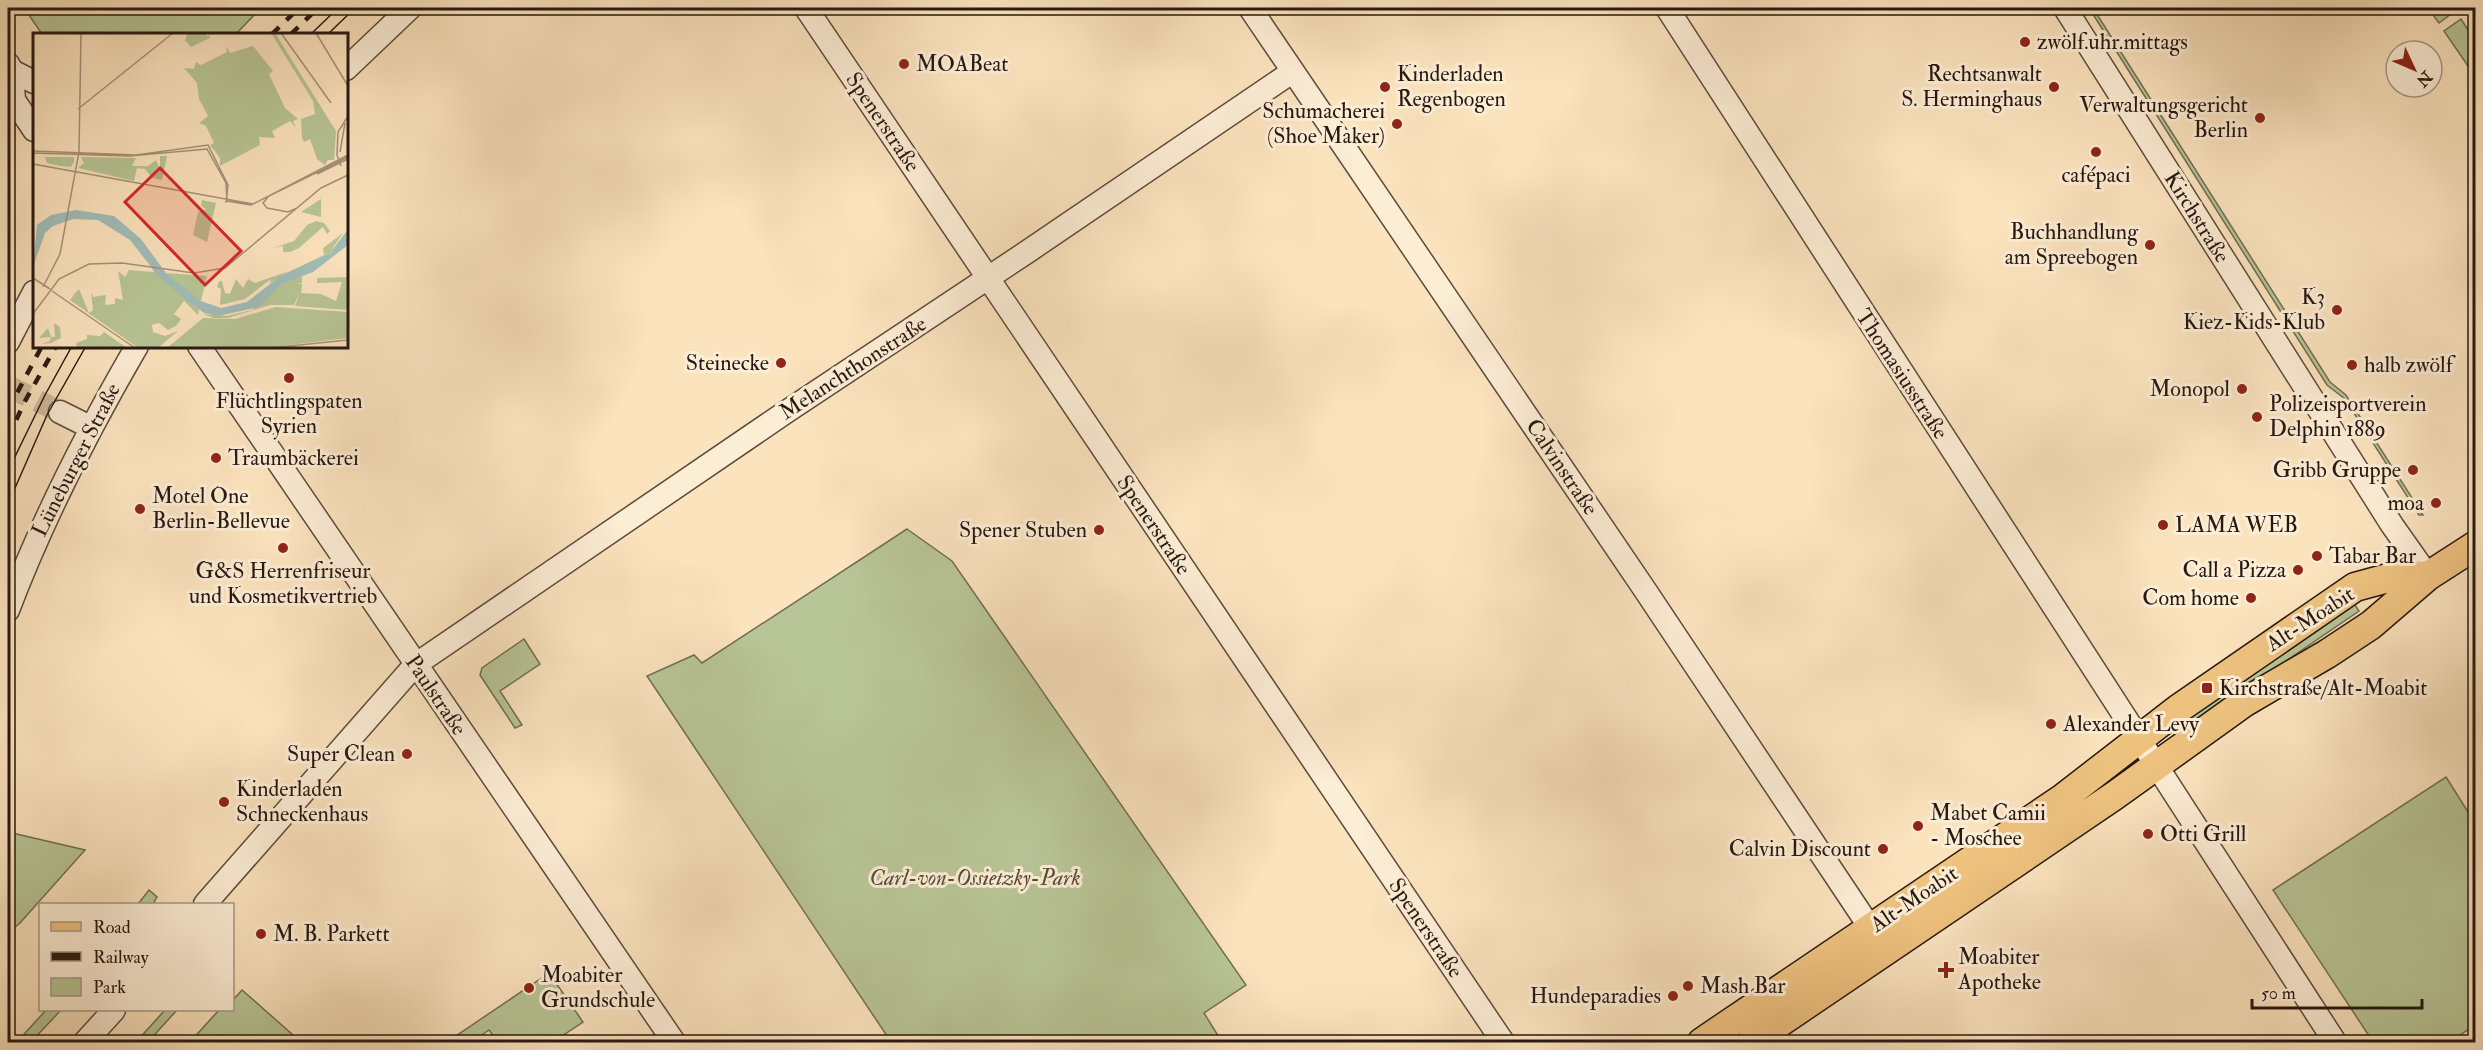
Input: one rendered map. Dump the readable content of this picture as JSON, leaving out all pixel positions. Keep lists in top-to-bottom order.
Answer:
{
  "streets": {
    "main road": ["Alt-Moabit"],
    "street": [
      "Spenerstraße",
      "Kirchstraße",
      "Melanchthonstraße",
      "Thomasiusstraße",
      "Lüneburger Straße",
      "Calvinstraße",
      "Paulstraße"
    ]
  },
  "crossings": [
    ["Spenerstraße", "Melanchthonstraße"],
    ["Kirchstraße", "Alt-Moabit"],
    ["Melanchthonstraße", "Calvinstraße"],
    ["Melanchthonstraße", "Paulstraße"],
    ["Thomasiusstraße", "Alt-Moabit"],
    ["Calvinstraße", "Alt-Moabit"]
  ],
  "parks": ["Carl-von-Ossietzky-Park"],
  "places": {
    "other": [
      "zwölf.uhr.mittags",
      "MOABeat",
      "Kinderladen Regenbogen",
      "Rechtsanwalt S. Herminghaus",
      "Verwaltungsgericht Berlin",
      "Schumacherei (Shoe Maker)",
      "cafépaci",
      "Buchhandlung am Spreebogen",
      "K3 Kiez-Kids-Klub",
      "Steinecke",
      "halb zwölf",
      "Flüchtlingspaten Syrien",
      "Monopol",
      "Polizeisportverein Delphin 1889",
      "Traumbäckerei",
      "Gribb Gruppe",
      "moa",
      "Motel One Berlin-Bellevue",
      "LAMA WEB",
      "Spener Stuben",
      "G&S Herrenfriseur und Kosmetikvertrieb",
      "Tabar Bar",
      "Call a Pizza",
      "Com home",
      "Alexander Levy",
      "Super Clean",
      "Kinderladen Schneckenhaus",
      "Mabet Camii - Moschee",
      "Otti Grill",
      "Calvin Discount",
      "M. B. Parkett",
      "Mash Bar",
      "Moabiter Grundschule",
      "Hundeparadies"
    ],
    "transit": ["Kirchstraße/Alt-Moabit"],
    "health": ["Moabiter Apotheke"]
  },
  "legend": ["Road", "Railway", "Park"],
  "scale_bar": "50 m",
  "north": "bottom right"
}
